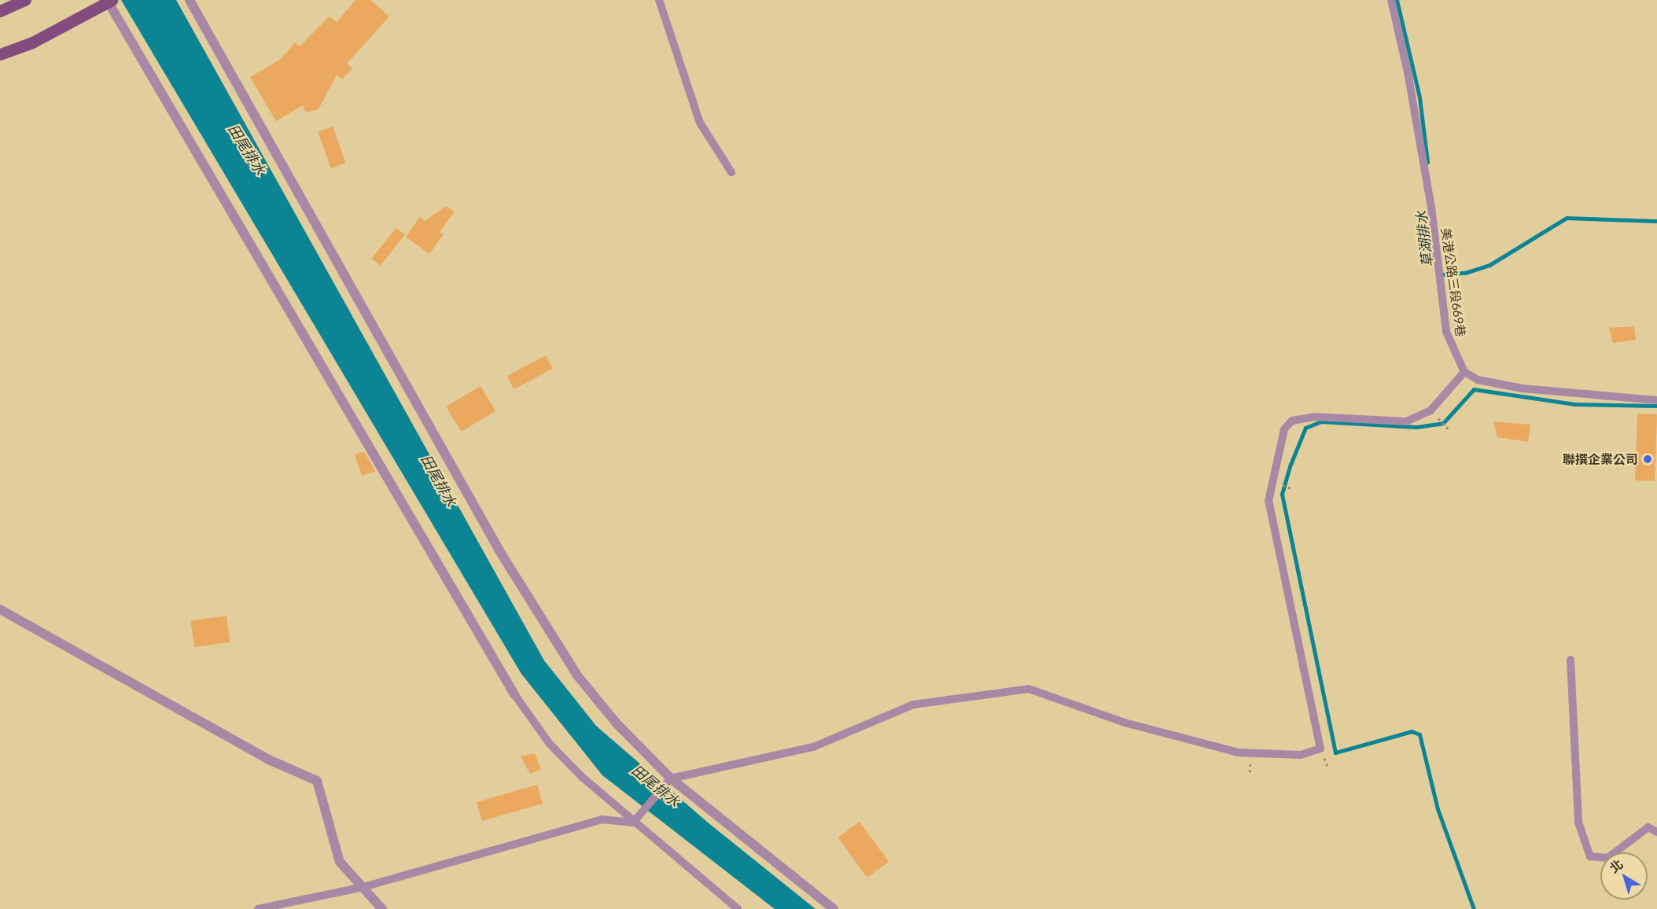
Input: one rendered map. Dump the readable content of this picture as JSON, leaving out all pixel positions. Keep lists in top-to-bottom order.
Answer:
{
  "streets": {
    "lane": ["美港公路三段669巷"]
  },
  "water": ["田尾排水", "草湖排水"],
  "places": ["聯撰企業公司"],
  "north": "top left"
}
